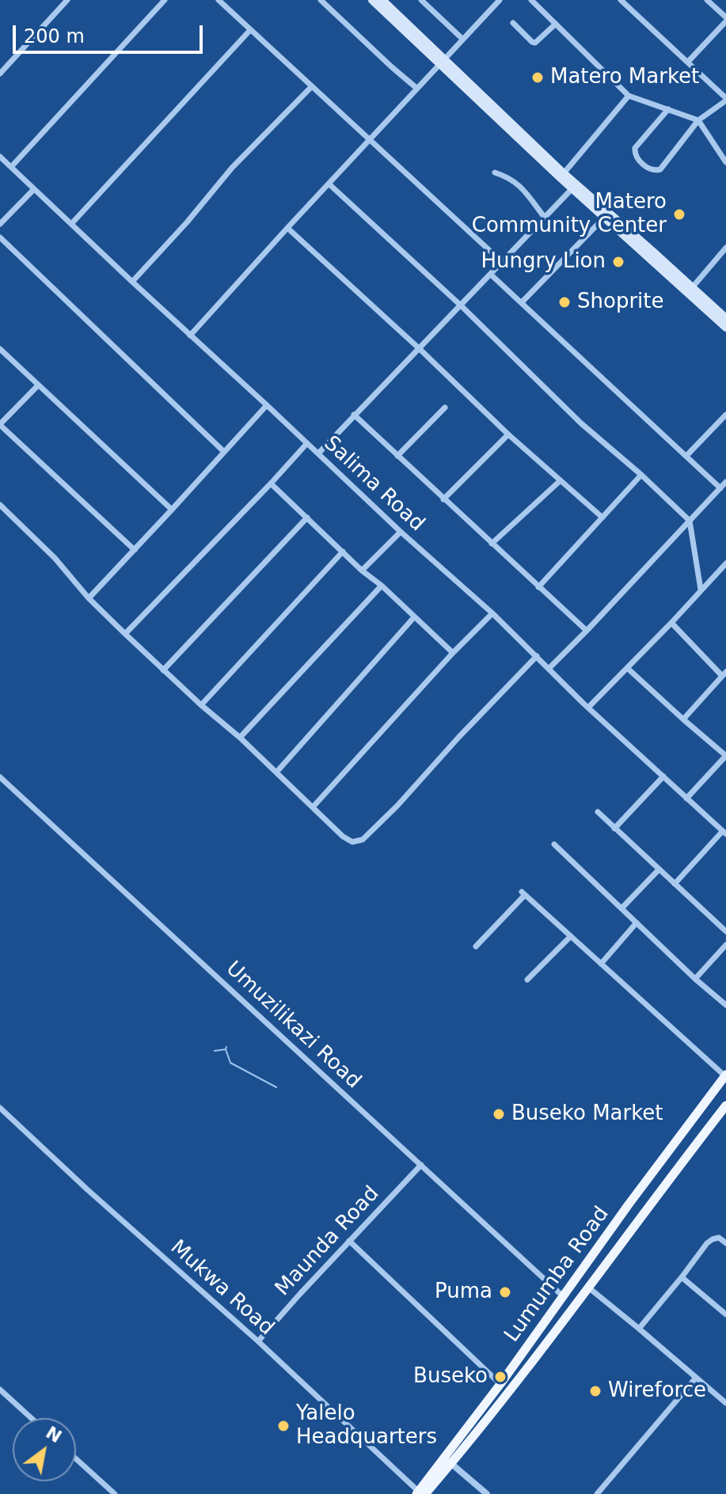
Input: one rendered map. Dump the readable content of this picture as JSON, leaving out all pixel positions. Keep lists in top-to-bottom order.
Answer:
{
  "streets": {
    "main road": ["Lumumba Road"],
    "street": [
      "Salima Road",
      "Umuzilikazi Road",
      "Maunda Road",
      "Mukwa Road"
    ]
  },
  "crossings": [
    ["Umuzilikazi Road", "Maunda Road"],
    ["Umuzilikazi Road", "Lumumba Road"],
    ["Maunda Road", "Mukwa Road"],
    ["Lumumba Road", "Mukwa Road"]
  ],
  "places": [
    "Matero Market",
    "Matero Community Center",
    "Hungry Lion",
    "Shoprite",
    "Buseko Market",
    "Puma",
    "Buseko",
    "Wireforce",
    "Yalelo Headquarters"
  ],
  "scale_bar": "200 m",
  "north": "top right"
}
